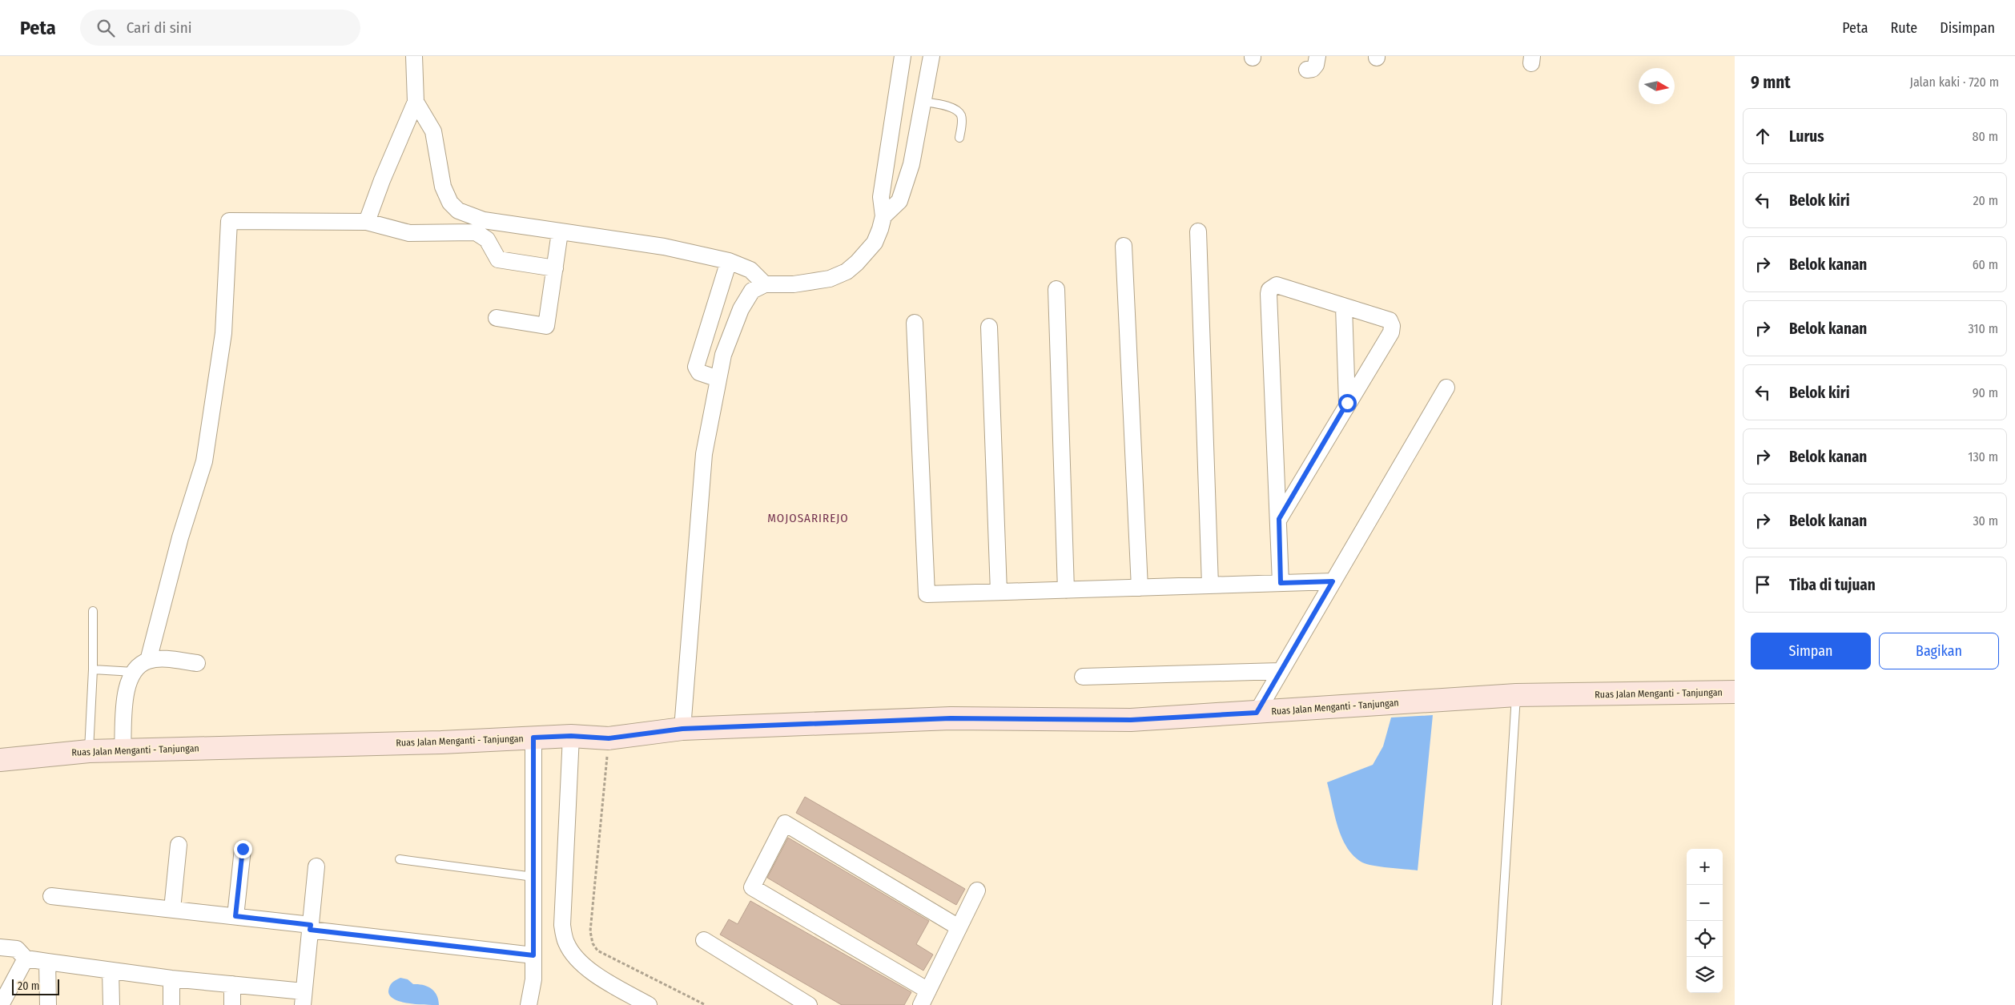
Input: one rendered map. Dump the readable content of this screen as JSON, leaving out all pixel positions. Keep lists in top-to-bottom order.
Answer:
{
  "streets": {
    "main road": ["Ruas Jalan Menganti - Tanjungan"]
  },
  "districts": ["MOJOSARIREJO"],
  "scale_bar": "20 m",
  "north": "right",
  "page": {
    "header": "Peta",
    "search": "Cari di sini",
    "nav": ["Peta", "Rute", "Disimpan"],
    "heading": ["9 mnt", "Jalan kaki · 720 m"],
    "list": [
      ["Lurus", "80 m"],
      ["Belok kiri", "20 m"],
      ["Belok kanan", "60 m"],
      ["Belok kanan", "310 m"],
      ["Belok kiri", "90 m"],
      ["Belok kanan", "130 m"],
      ["Belok kanan", "30 m"],
      "Tiba di tujuan"
    ],
    "buttons": ["Simpan", "Bagikan"],
    "map_buttons": ["+", "−"],
    "scale": "20 m"
  }
}
